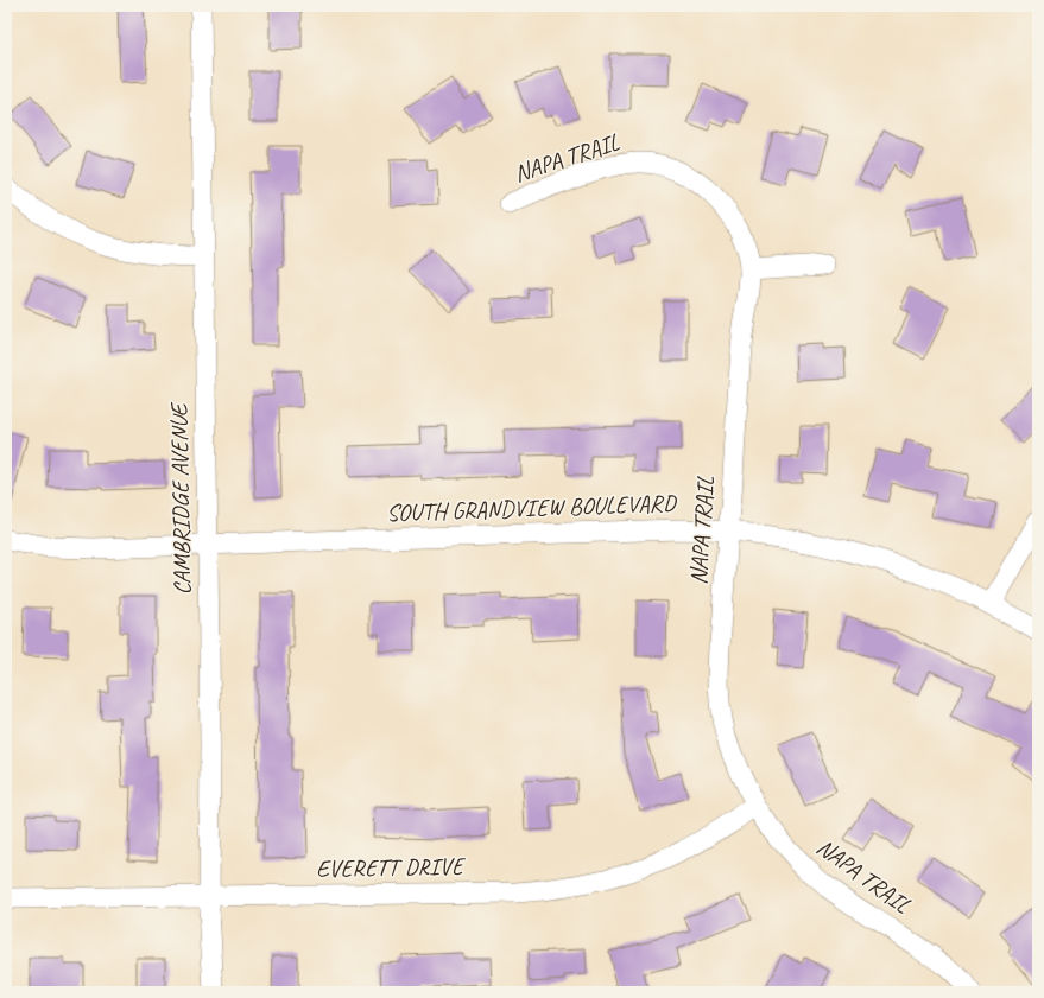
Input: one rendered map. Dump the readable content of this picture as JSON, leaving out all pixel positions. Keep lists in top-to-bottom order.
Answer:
{
  "streets": {
    "street": [
      "NAPA TRAIL",
      "CAMBRIDGE AVENUE",
      "SOUTH GRANDVIEW BOULEVARD",
      "EVERETT DRIVE"
    ]
  },
  "crossings": [
    ["NAPA TRAIL", "SOUTH GRANDVIEW BOULEVARD"],
    ["NAPA TRAIL", "EVERETT DRIVE"],
    ["CAMBRIDGE AVENUE", "SOUTH GRANDVIEW BOULEVARD"],
    ["CAMBRIDGE AVENUE", "EVERETT DRIVE"]
  ]
}
